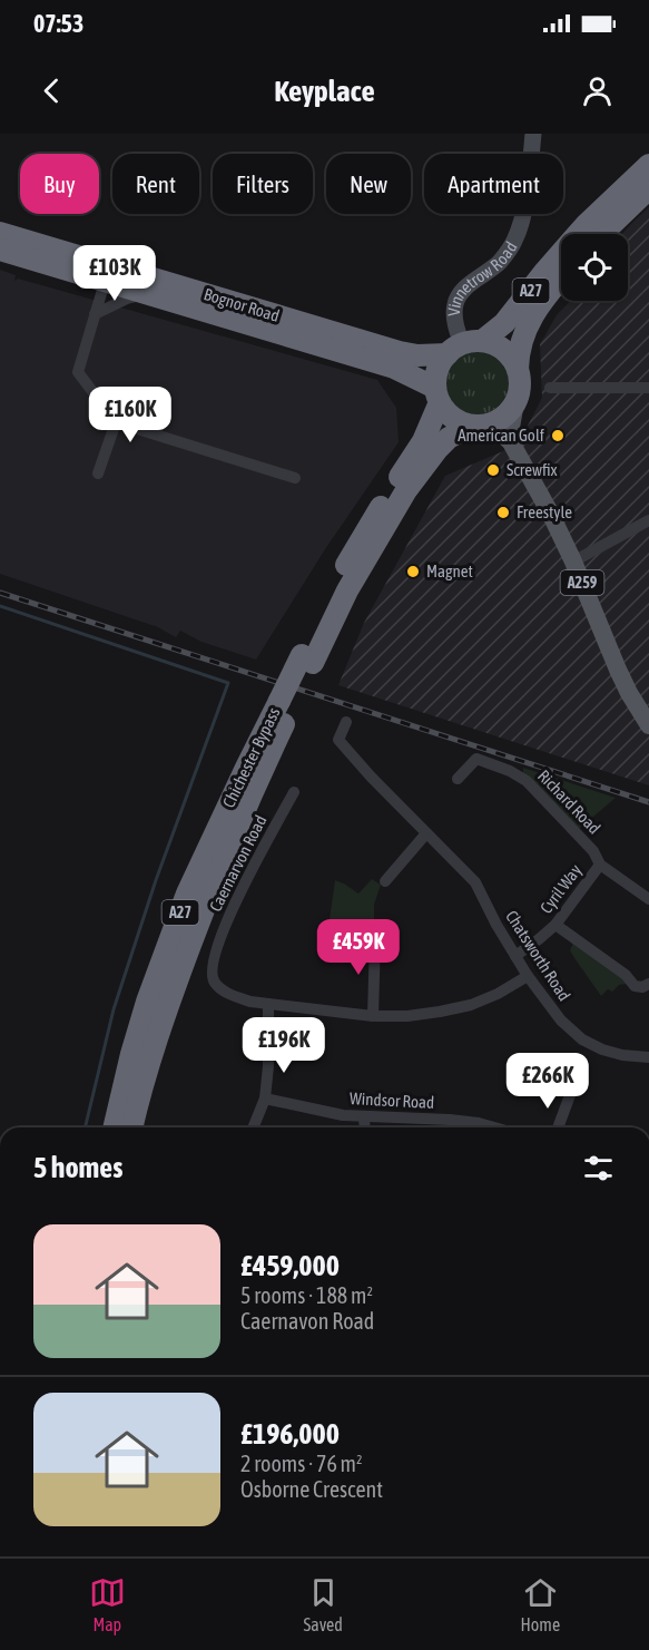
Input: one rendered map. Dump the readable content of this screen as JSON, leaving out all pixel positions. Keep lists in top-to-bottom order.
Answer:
{
  "streets": {
    "highway": ["A27", "Bognor Road", "Chichester Bypass"],
    "main road": ["A259"],
    "street": [
      "Vinnetrow Road",
      "Richard Road",
      "Caernarvon Road",
      "Cyril Way",
      "Chatsworth Road",
      "Windsor Road"
    ]
  },
  "crossings": [
    ["Vinnetrow Road", "A27"],
    ["Vinnetrow Road", "Bognor Road"],
    ["Vinnetrow Road", "A259"],
    ["Vinnetrow Road", "Chichester Bypass"],
    ["A27", "Bognor Road"],
    ["A27", "A259"],
    ["A27", "Chichester Bypass"],
    ["Bognor Road", "A259"],
    ["Bognor Road", "Chichester Bypass"],
    ["A259", "Chichester Bypass"],
    ["Richard Road", "Cyril Way"],
    ["Caernarvon Road", "Chatsworth Road"],
    ["Cyril Way", "Chatsworth Road"]
  ],
  "places": [
    "American Golf",
    "Screwfix",
    "Freestyle",
    "Magnet"
  ],
  "page": {
    "status": "07:53",
    "header": "Keyplace",
    "chip": [
      "Buy",
      "Rent",
      "Filters",
      "New",
      "Apartment"
    ],
    "price": [
      "£103K",
      "£160K",
      "£459K",
      "£196K",
      "£266K"
    ],
    "heading": "5 homes",
    "list": [
      {
        "name": "£459,000",
        "note": "5 rooms · 188 m² · Caernavon Road"
      },
      {
        "name": "£196,000",
        "note": "2 rooms · 76 m² · Osborne Crescent"
      }
    ],
    "tabs": ["Map", "Saved", "Home"]
  }
}
